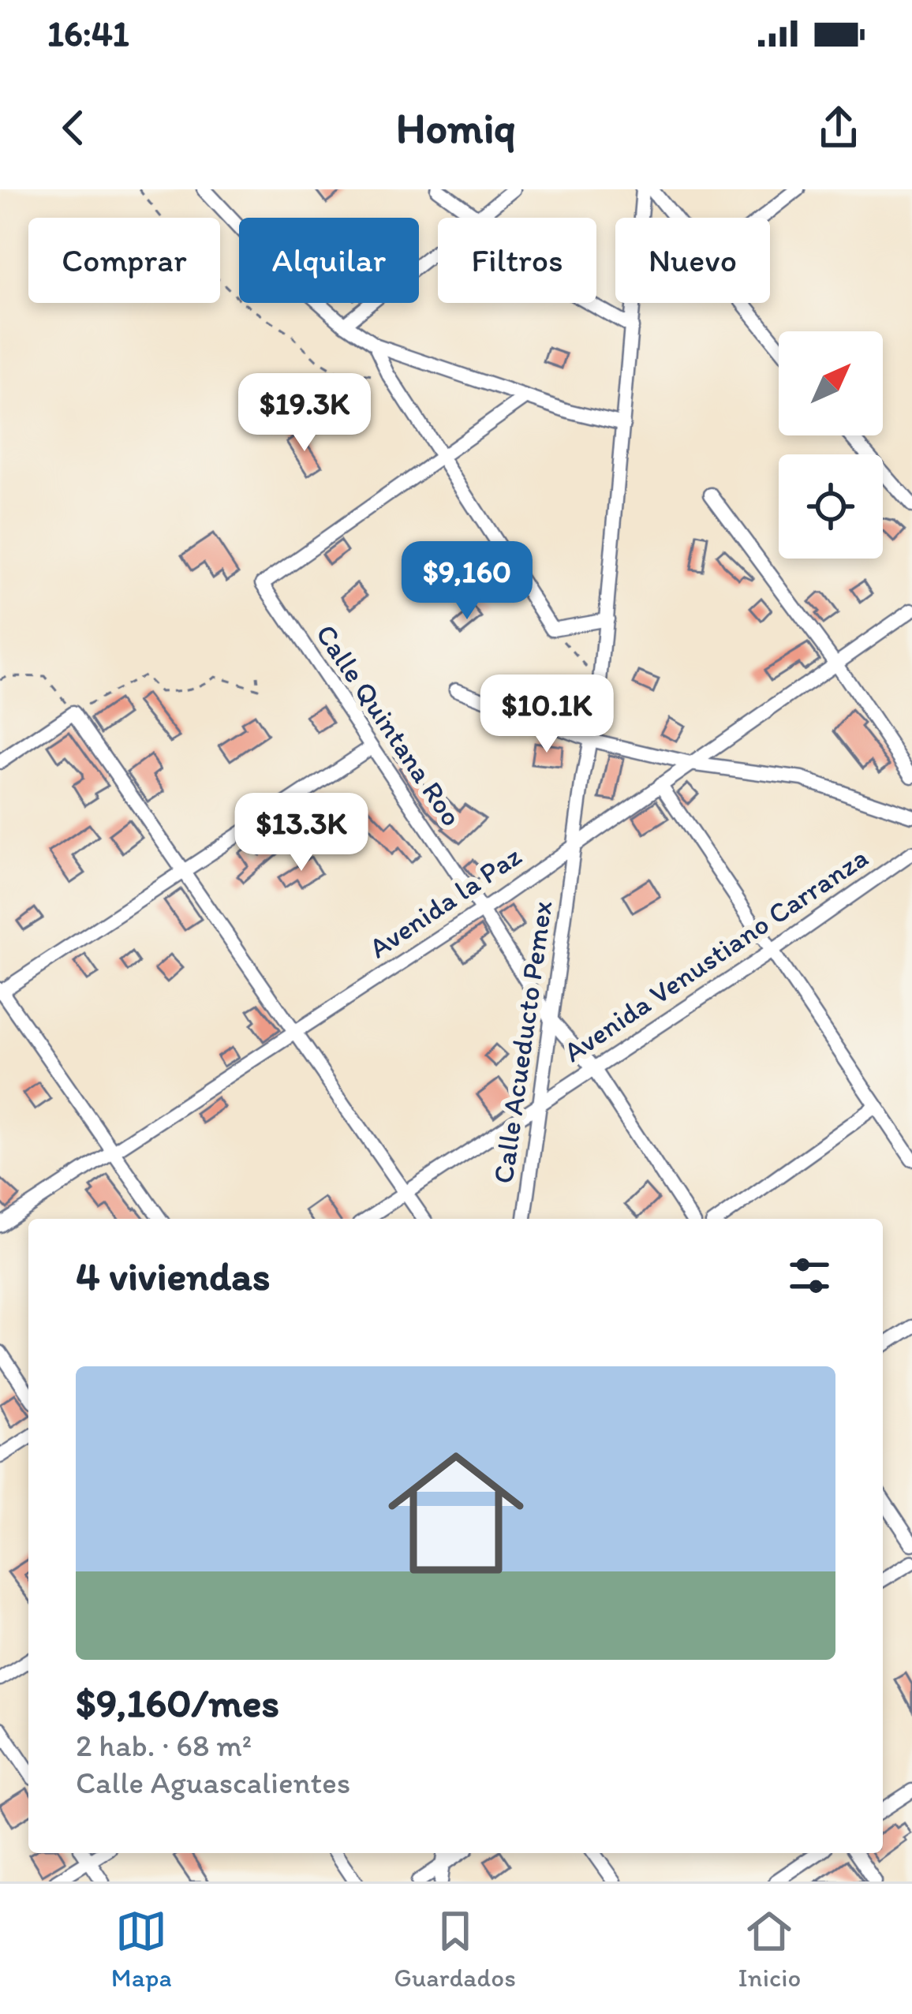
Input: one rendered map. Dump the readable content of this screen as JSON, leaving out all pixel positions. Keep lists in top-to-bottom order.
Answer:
{
  "streets": {
    "street": [
      "Calle Quintana Roo",
      "Avenida la Paz",
      "Avenida Venustiano Carranza",
      "Calle Acueducto Pemex"
    ]
  },
  "crossings": [
    ["Calle Quintana Roo", "Avenida la Paz"],
    ["Calle Quintana Roo", "Avenida Venustiano Carranza"],
    ["Calle Quintana Roo", "Calle Acueducto Pemex"],
    ["Avenida la Paz", "Calle Acueducto Pemex"],
    ["Avenida Venustiano Carranza", "Calle Acueducto Pemex"]
  ],
  "north": "top right",
  "page": {
    "status": "16:41",
    "header": "Homiq",
    "chip": [
      "Comprar",
      "Alquilar",
      "Filtros",
      "Nuevo"
    ],
    "price": [
      "$19.3K",
      "$9,160",
      "$10.1K",
      "$13.3K"
    ],
    "heading": "4 viviendas",
    "list": [
      {
        "name": "$9,160/mes",
        "note": "2 hab. · 68 m² · Calle Aguascalientes"
      }
    ],
    "tabs": ["Mapa", "Guardados", "Inicio"]
  }
}
